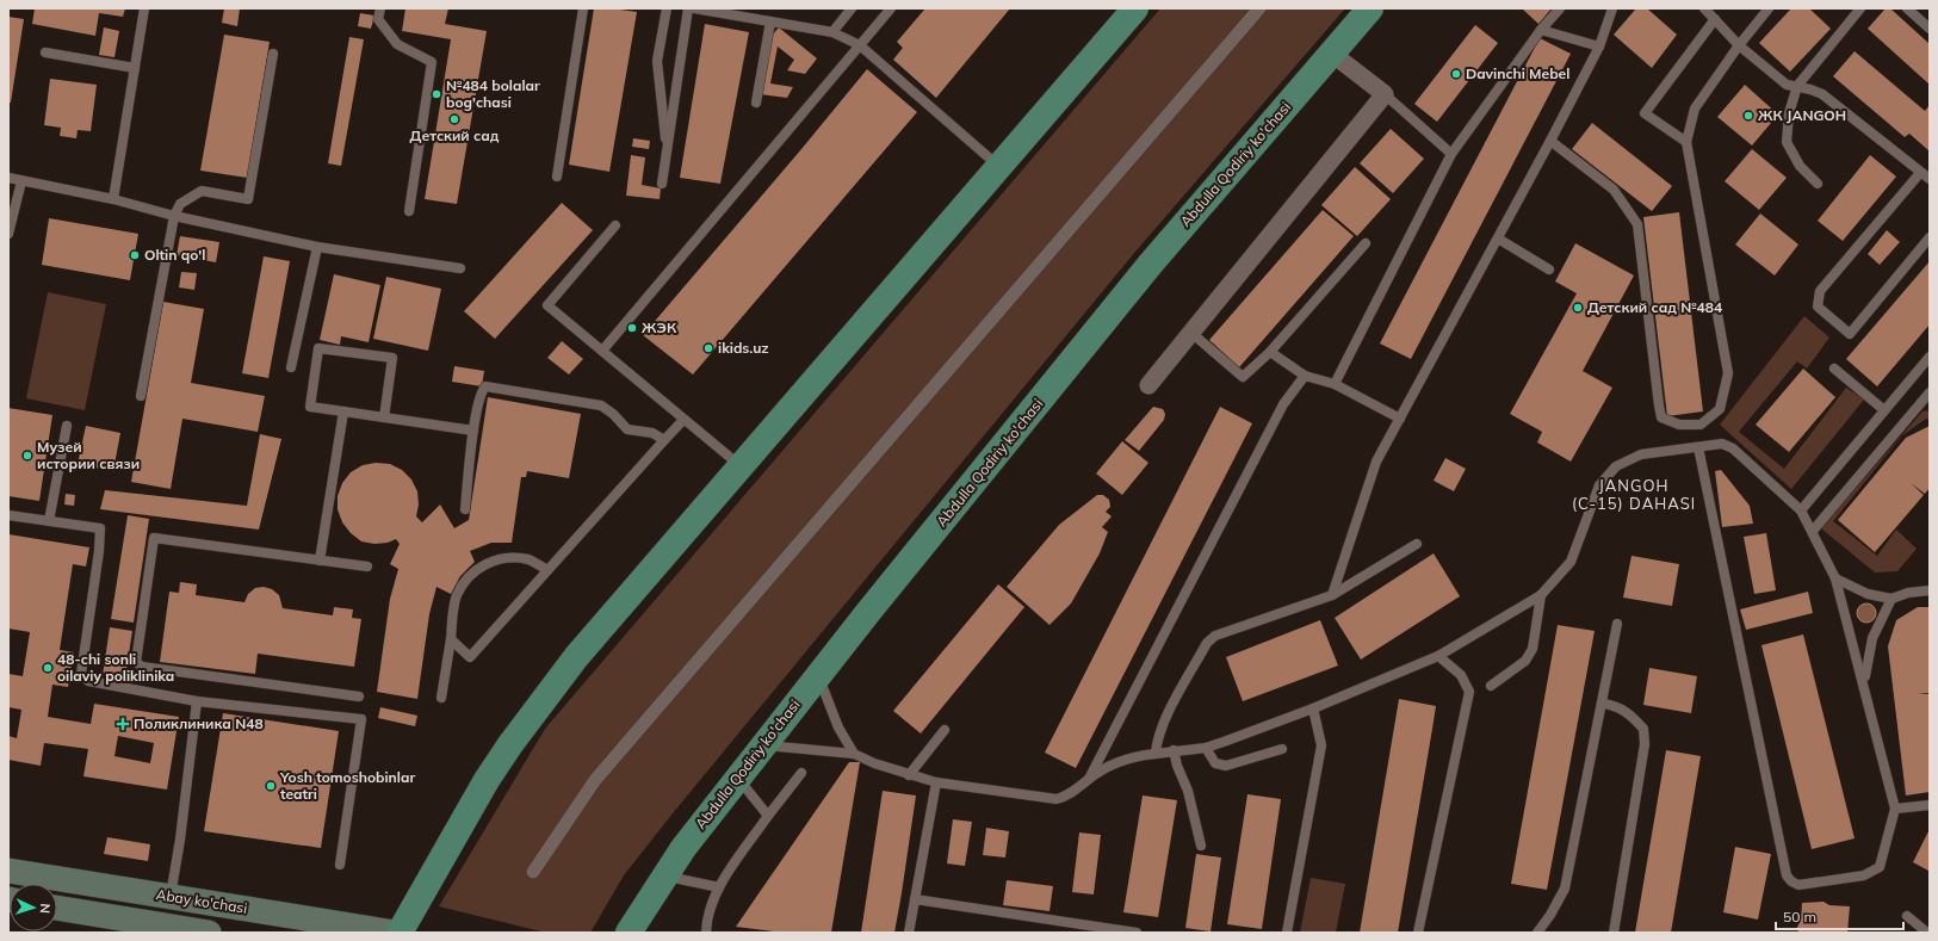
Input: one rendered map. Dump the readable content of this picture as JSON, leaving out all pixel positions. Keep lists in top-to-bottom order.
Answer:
{
  "streets": {
    "main road": ["Abdulla Qodiriy ko'chasi", "Abay ko'chasi"]
  },
  "districts": ["JANGOH (C-15) DAHASI"],
  "places": {
    "other": [
      "Davinchi Mebel",
      "№484 bolalar bog'chasi",
      "ЖК JANGOH",
      "Детский сад",
      "Oltin qo'l",
      "Детский сад №484",
      "ЖЭК",
      "ikids.uz",
      "Музей истории связи",
      "48-chi sonli oilaviy poliklinika",
      "Yosh tomoshobinlar teatri"
    ],
    "health": ["Поликлиника N48"]
  },
  "scale_bar": "50 m",
  "north": "right"
}
